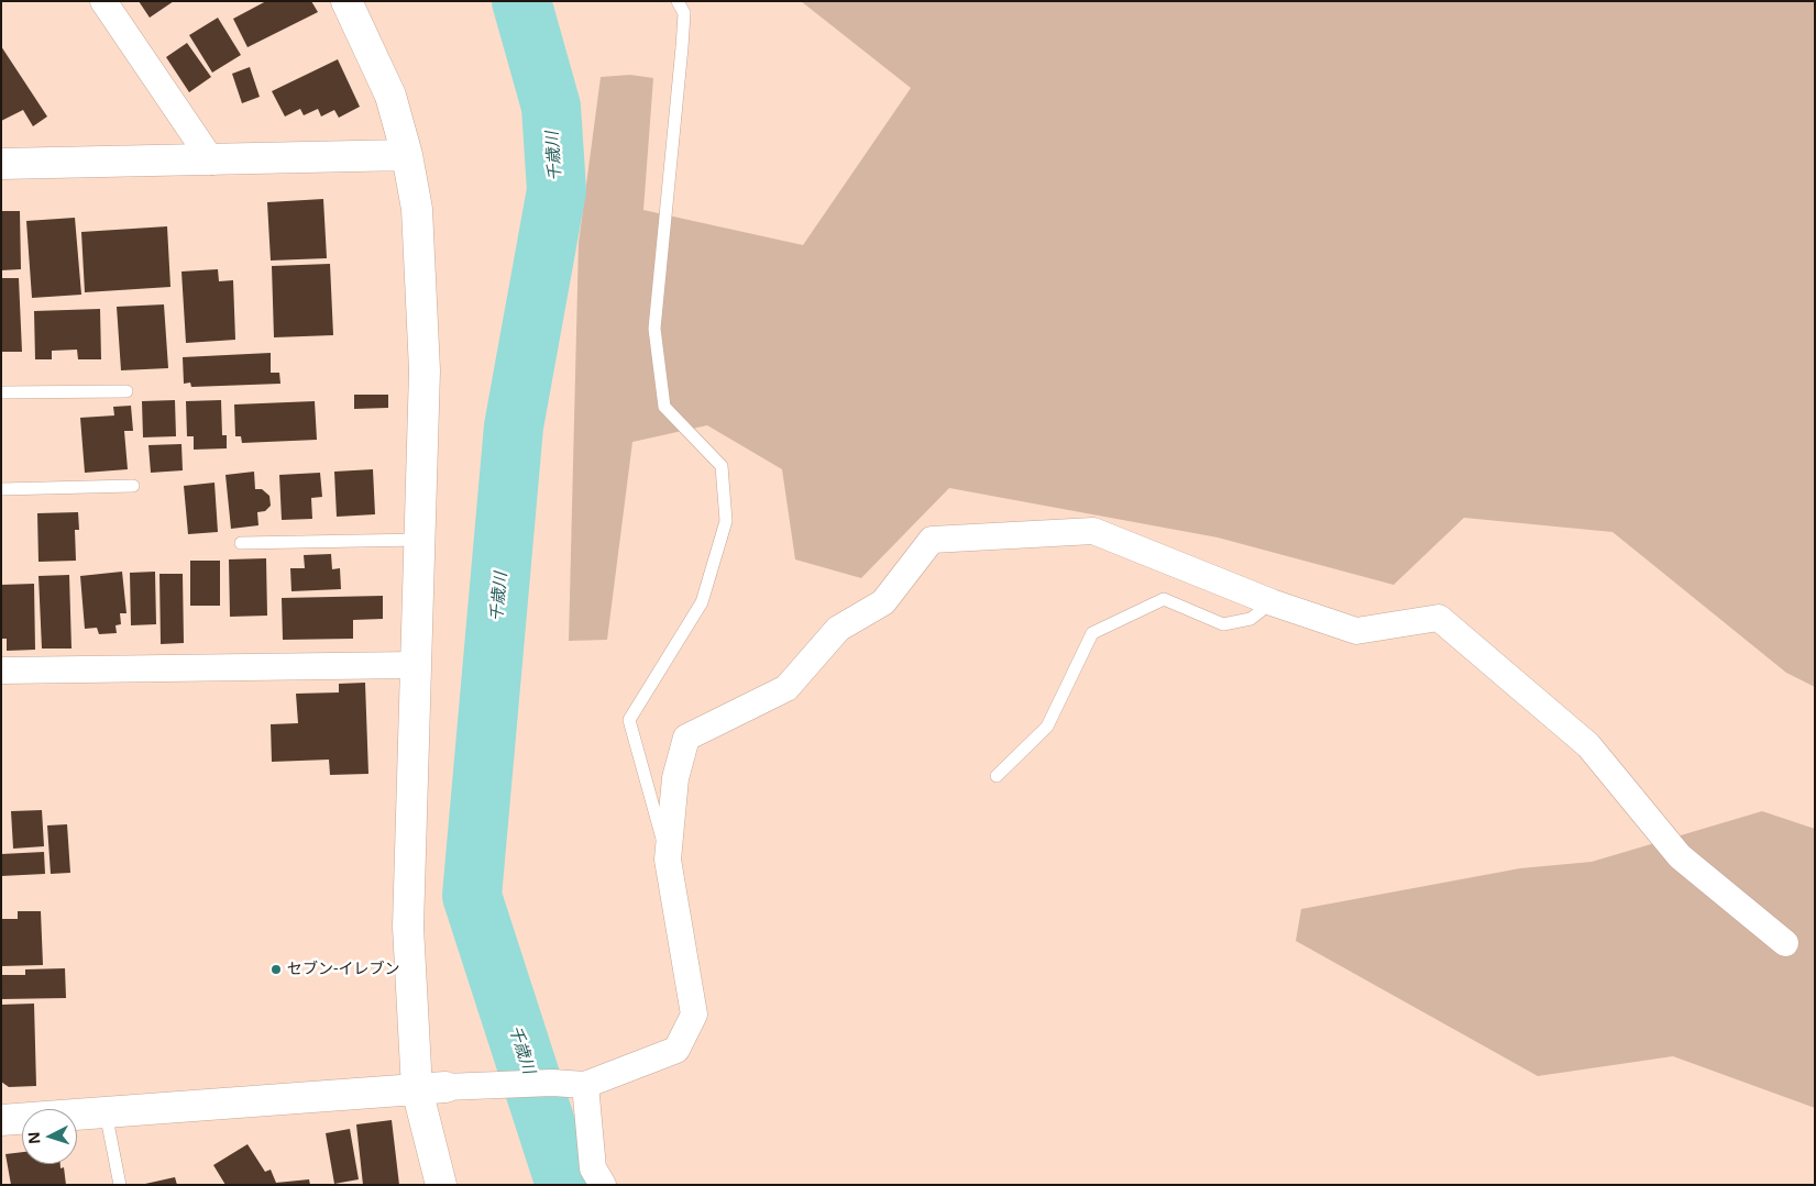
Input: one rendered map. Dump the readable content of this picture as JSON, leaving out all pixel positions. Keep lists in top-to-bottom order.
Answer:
{
  "water": ["千歳川"],
  "places": ["セブン-イレブン"],
  "north": "left"
}
